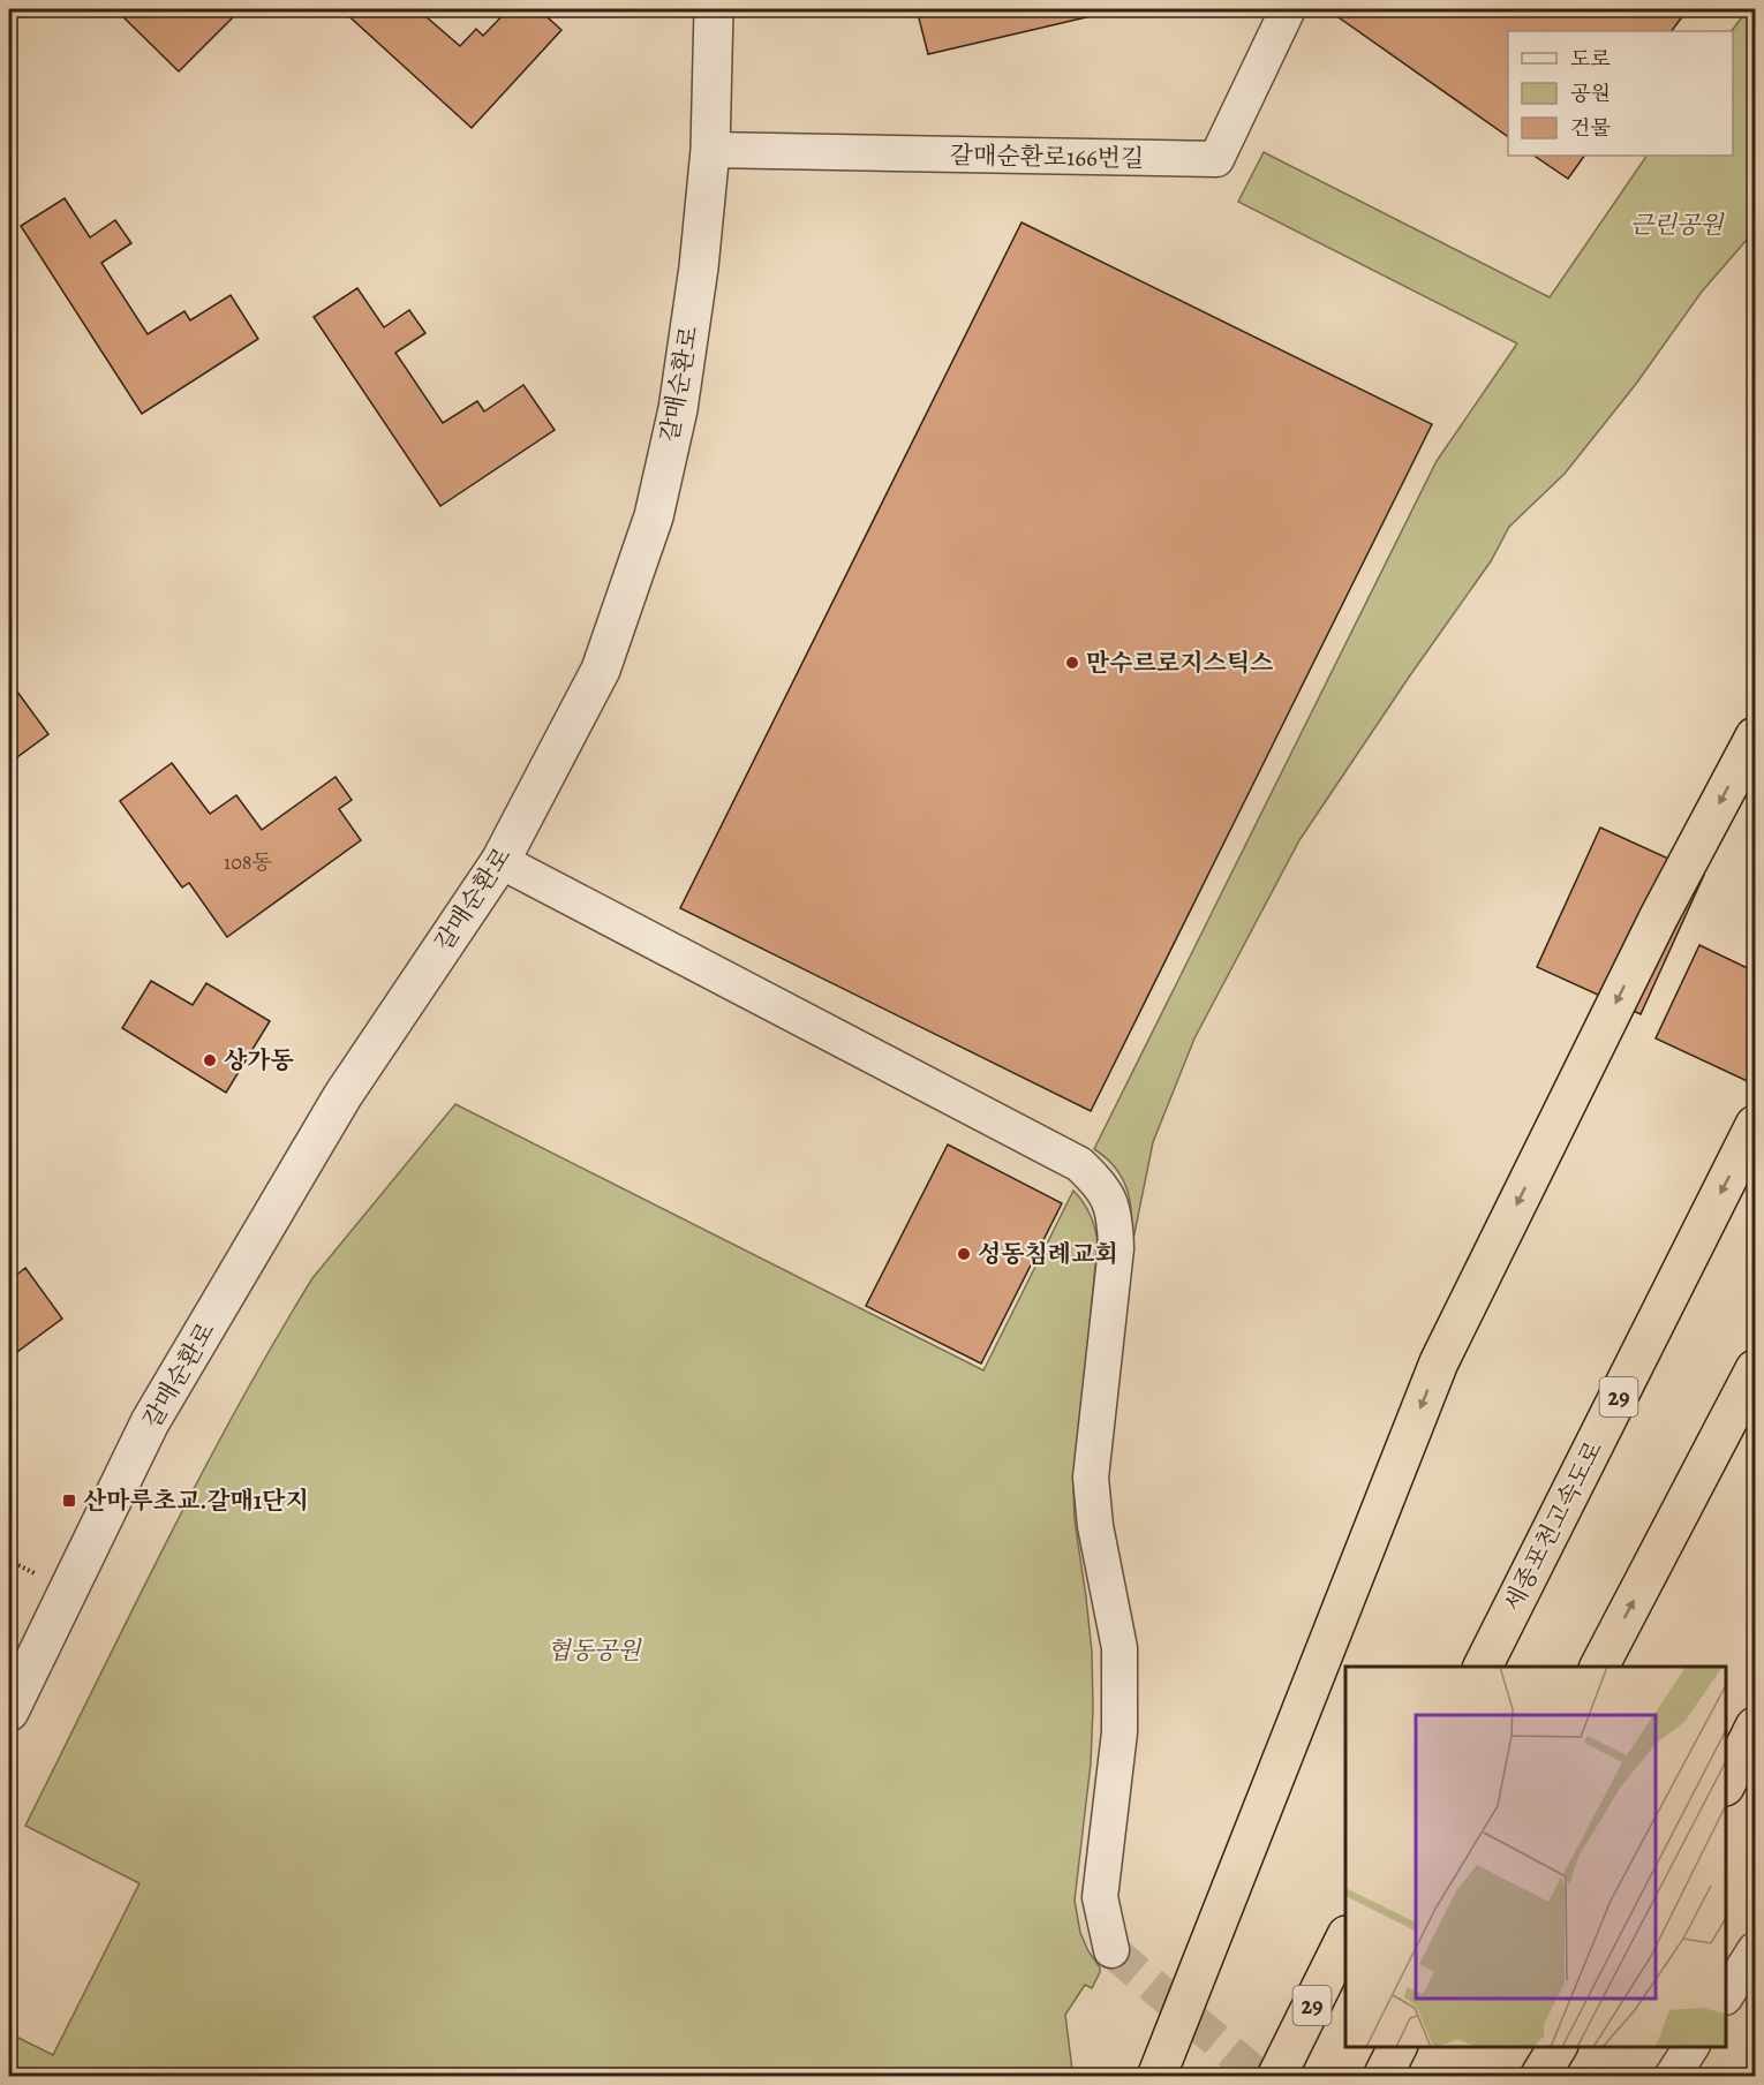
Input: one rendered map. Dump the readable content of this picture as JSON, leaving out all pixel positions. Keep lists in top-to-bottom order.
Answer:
{
  "streets": {
    "highway": ["29", "세종포천고속도로"],
    "street": ["갈매순환로166번길", "갈매순환로"]
  },
  "crossings": [
    ["갈매순환로166번길", "갈매순환로"]
  ],
  "parks": ["근린공원", "협동공원"],
  "places": {
    "other": ["만수르로지스틱스", "상가동", "성동침례교회"],
    "transit": ["산마루초교.갈매1단지"]
  },
  "house_numbers": ["108동"],
  "legend": ["도로", "공원", "건물"]
}
